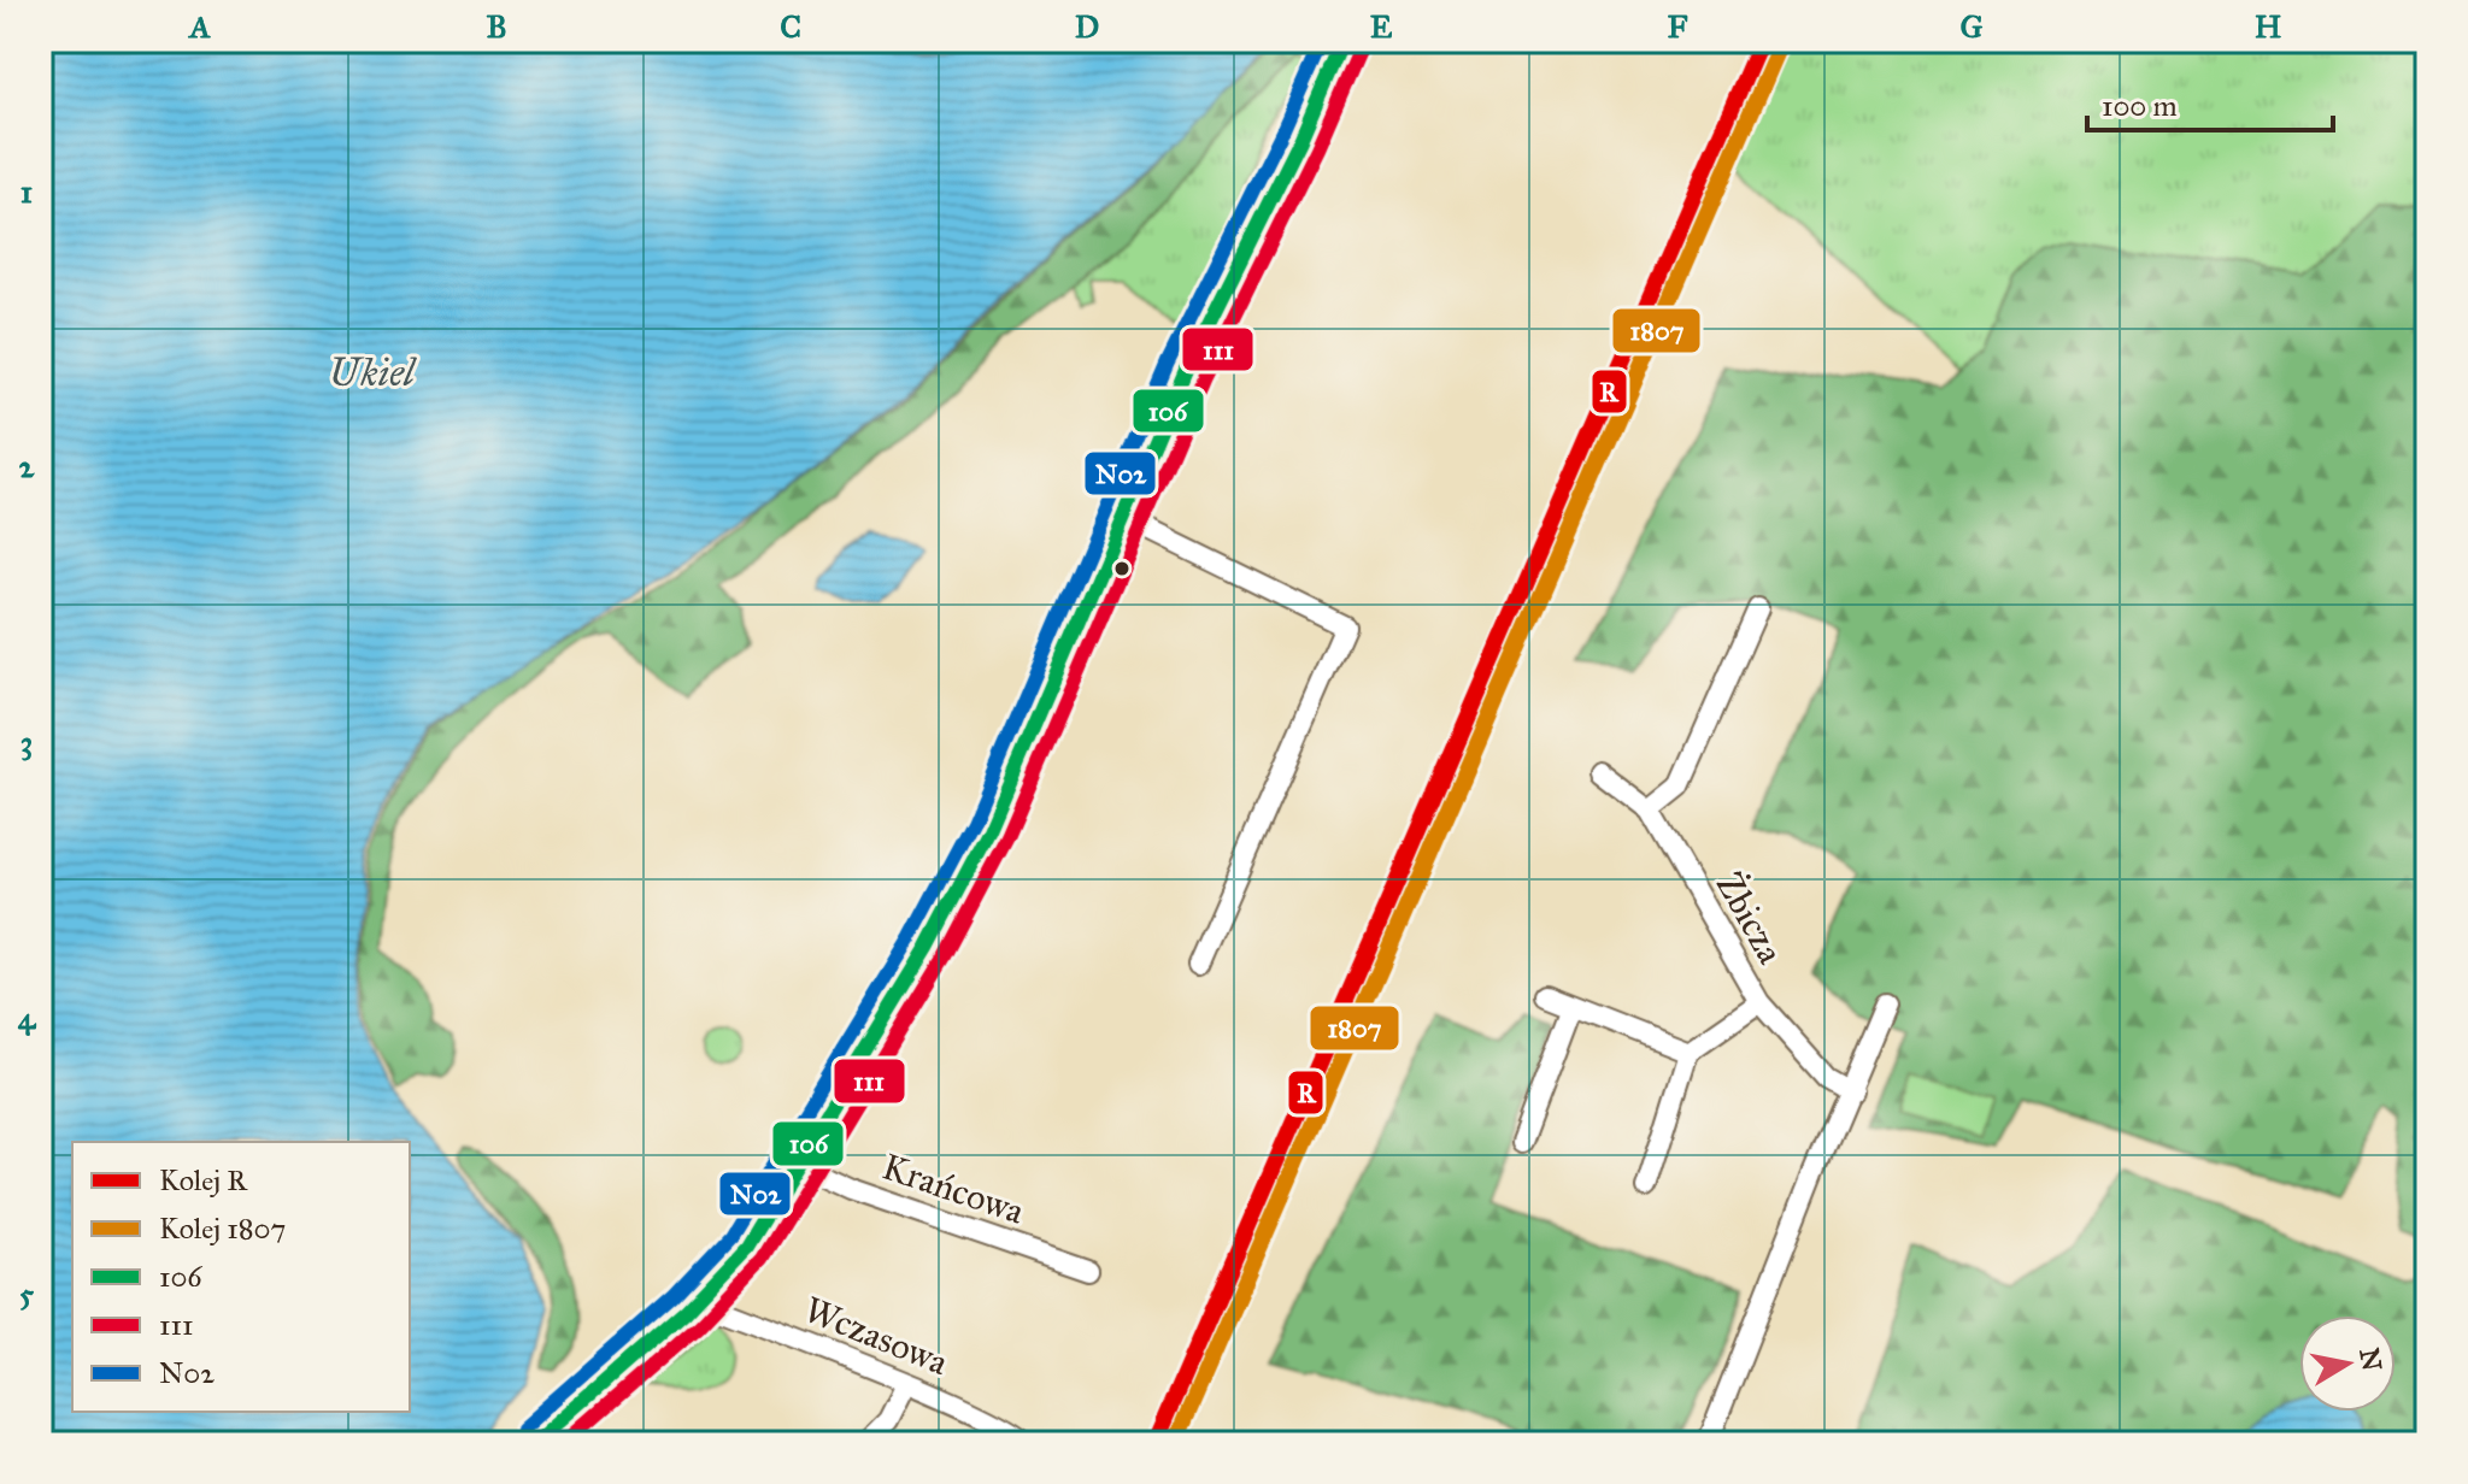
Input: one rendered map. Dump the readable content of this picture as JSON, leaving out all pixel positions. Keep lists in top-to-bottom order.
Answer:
{
  "streets": {
    "street": ["Żbicza", "Krańcowa", "Wczasowa"]
  },
  "water": ["Ukiel"],
  "lines": [
    "rail line R",
    "transit line 106",
    "transit line N02",
    "rail line 1807",
    "transit line 111"
  ],
  "legend": [
    "Kolej R",
    "Kolej 1807",
    "106",
    "111",
    "N02"
  ],
  "scale_bar": "100 m",
  "north": "right",
  "grid": {
    "columns": [
      "A",
      "B",
      "C",
      "D",
      "E",
      "F",
      "G",
      "H"
    ],
    "rows": [
      "1",
      "2",
      "3",
      "4",
      "5"
    ]
  }
}
